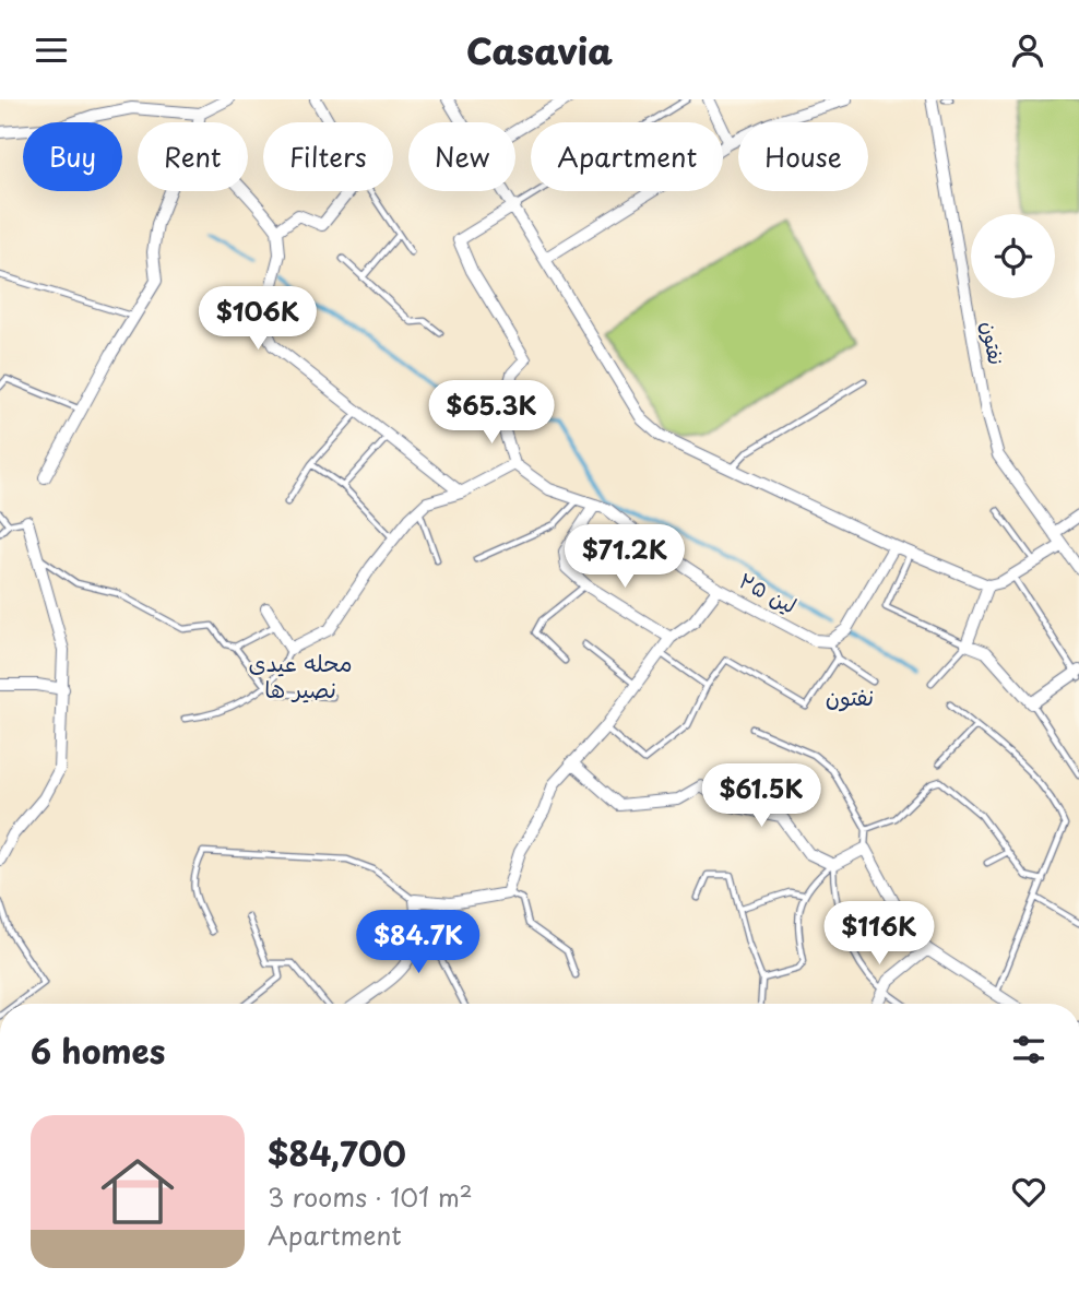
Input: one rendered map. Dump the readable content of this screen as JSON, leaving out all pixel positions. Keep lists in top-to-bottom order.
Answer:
{
  "streets": {
    "street": ["نفتون", "لین ۲۵"]
  },
  "districts": ["محله عیدی نصیر ها", "نفتون"],
  "page": {
    "header": "Casavia",
    "chip": [
      "Buy",
      "Rent",
      "Filters",
      "New",
      "Apartment",
      "House"
    ],
    "price": [
      "$106K",
      "$65.3K",
      "$71.2K",
      "$61.5K",
      "$116K",
      "$84.7K"
    ],
    "heading": "6 homes",
    "list": [
      {
        "name": "$84,700",
        "note": "3 rooms · 101 m² · Apartment"
      }
    ]
  }
}
